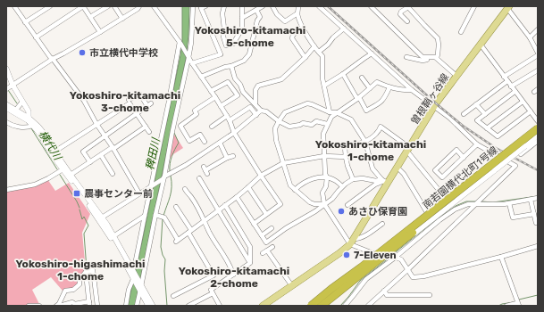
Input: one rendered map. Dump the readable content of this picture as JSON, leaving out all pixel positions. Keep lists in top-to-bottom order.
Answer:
{
  "streets": {
    "main road": ["曽根鞘ヶ谷線"],
    "street": ["南若園横代北町1号線"]
  },
  "districts": [
    "Yokoshiro-kitamachi 5-chome",
    "Yokoshiro-kitamachi 3-chome",
    "Yokoshiro-kitamachi 1-chome",
    "Yokoshiro-higashimachi 1-chome",
    "Yokoshiro-kitamachi 2-chome"
  ],
  "water": ["横代川", "稗田川"],
  "places": {
    "other": ["市立横代中学校", "あさひ保育園", "7-Eleven"],
    "transit": ["農事センター前"]
  }
}
